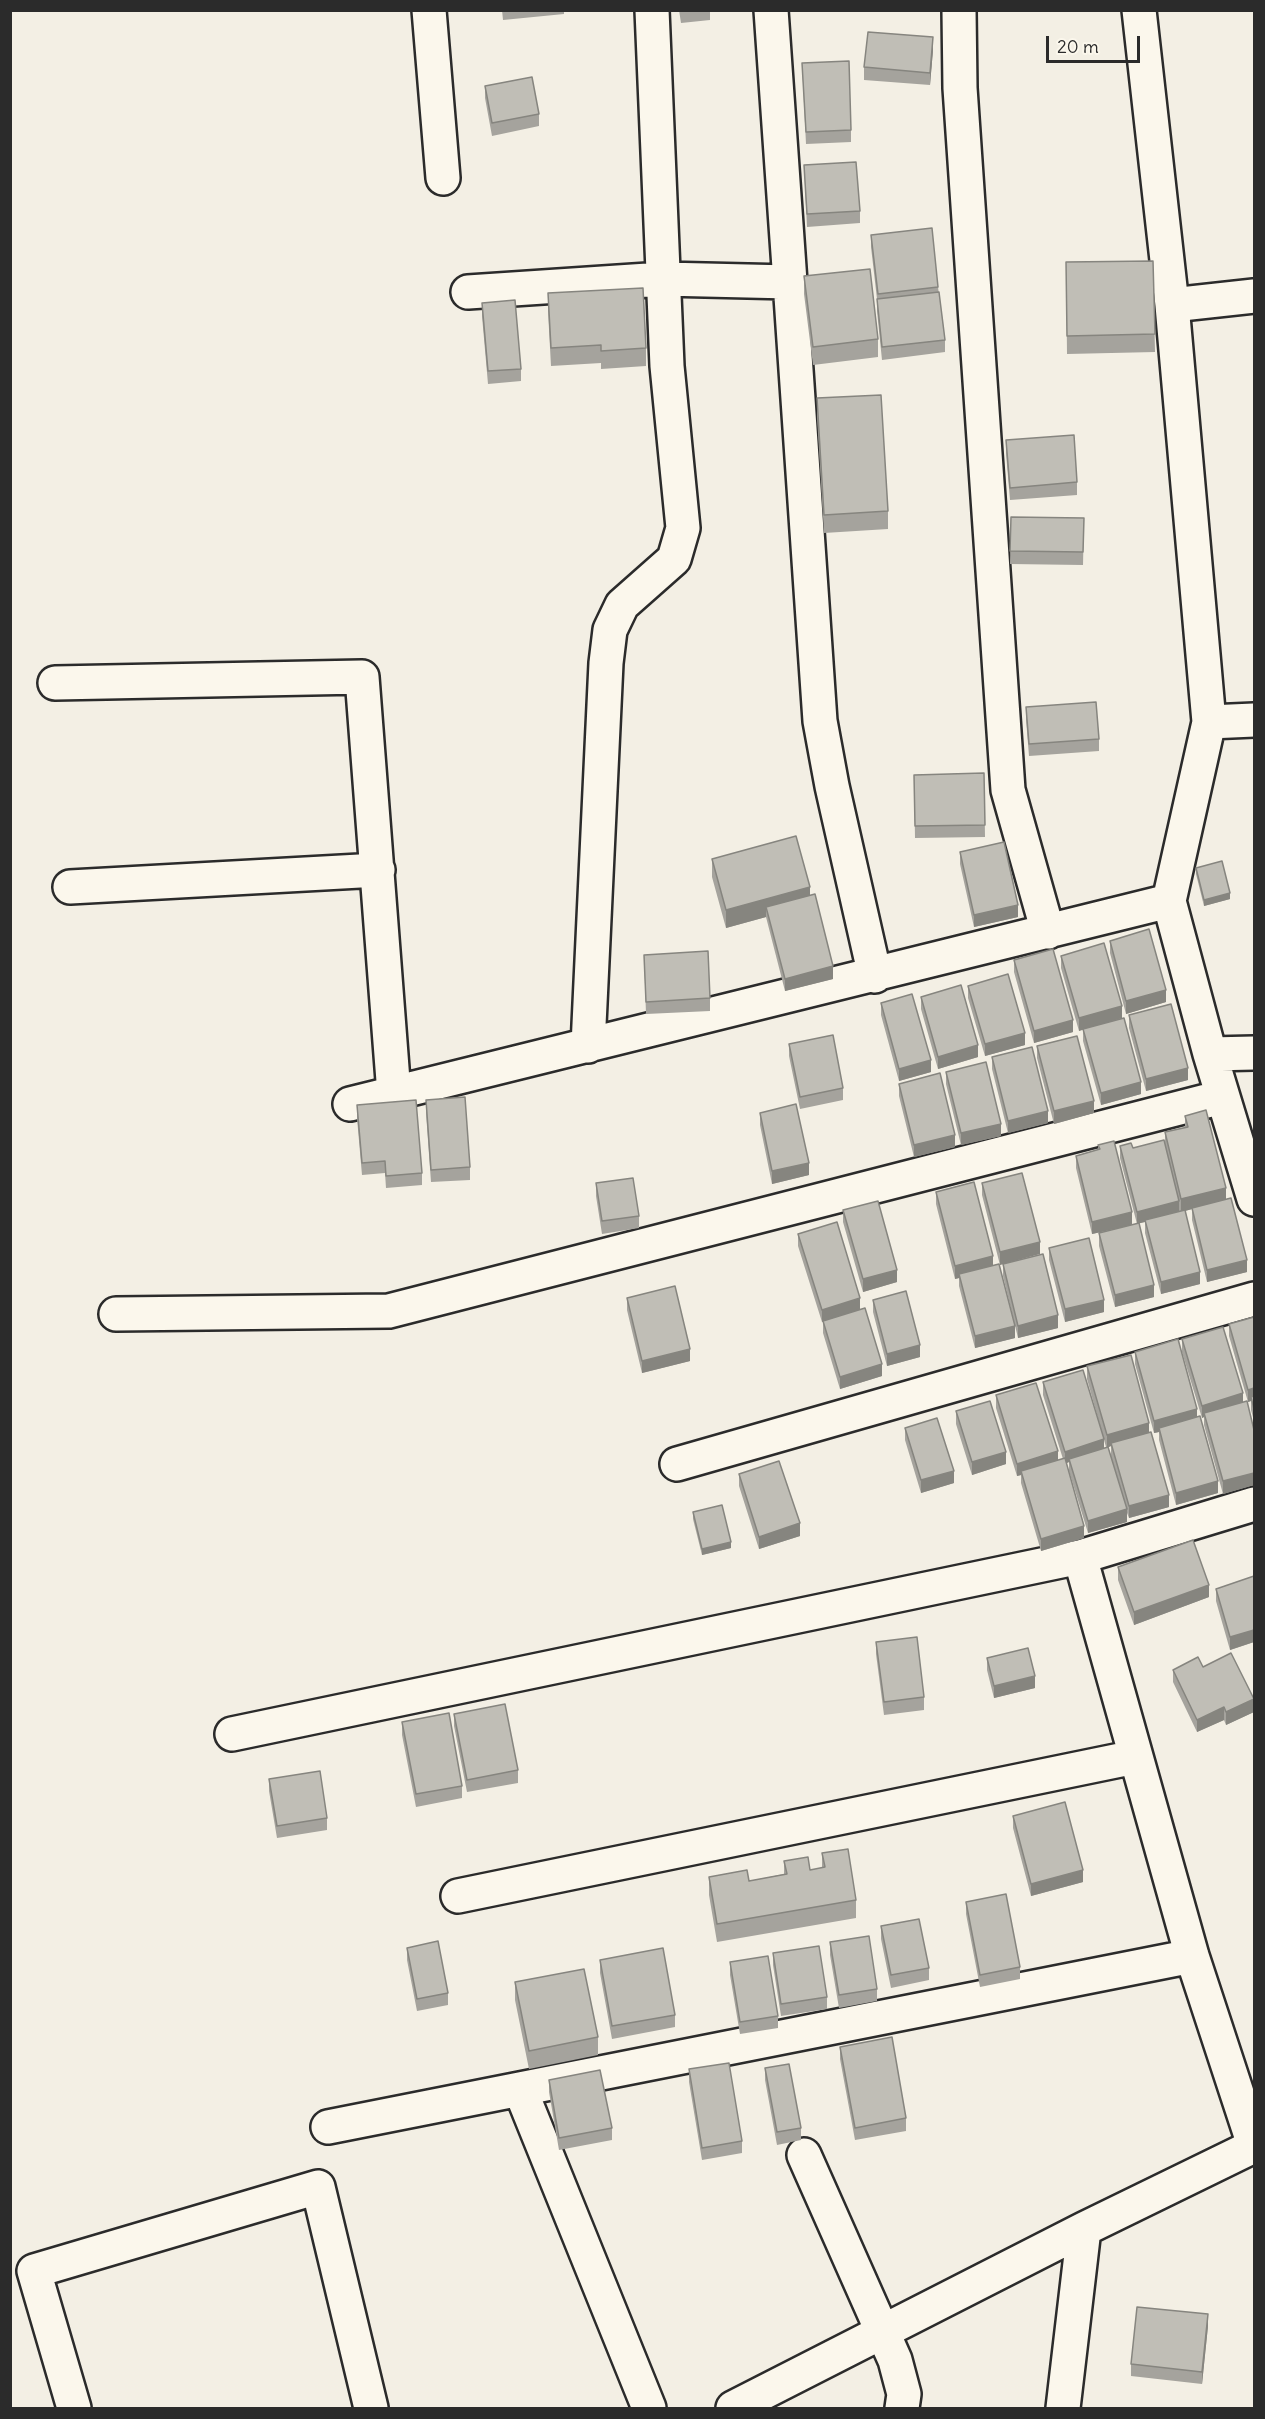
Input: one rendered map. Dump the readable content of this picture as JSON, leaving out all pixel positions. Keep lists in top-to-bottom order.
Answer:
{
  "scale_bar": "20 m"
}
